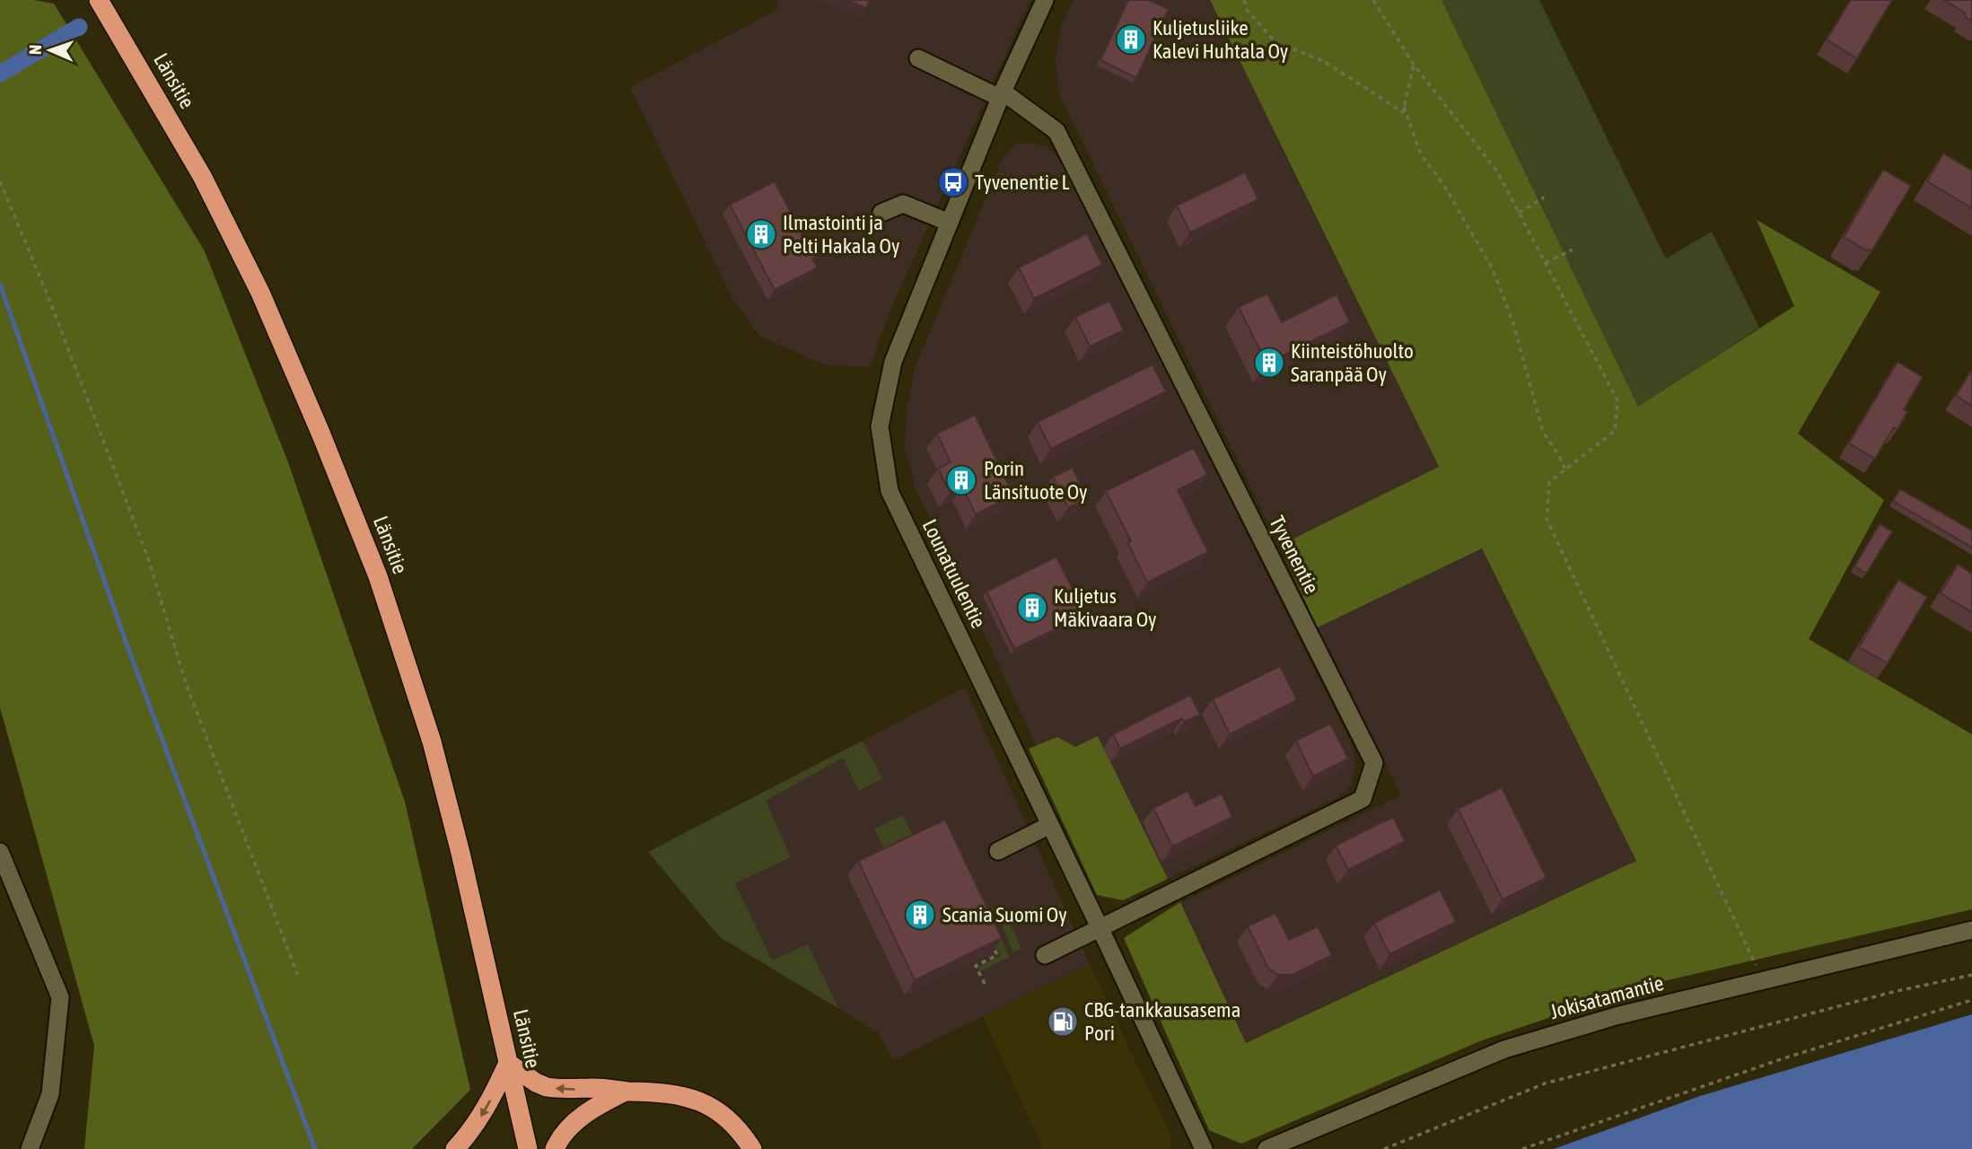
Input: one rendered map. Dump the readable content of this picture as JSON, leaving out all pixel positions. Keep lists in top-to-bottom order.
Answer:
{
  "streets": {
    "highway": ["Länsitie"],
    "street": ["Tyvenentie", "Lounatuulentie", "Jokisatamantie"]
  },
  "crossings": [
    ["Tyvenentie", "Lounatuulentie"]
  ],
  "places": {
    "building": [
      "Kuljetusliike Kalevi Huhtala Oy",
      "Ilmastointi ja Pelti Hakala Oy",
      "Kiinteistöhuolto Saranpää Oy",
      "Porin Länsituote Oy",
      "Kuljetus Mäkivaara Oy",
      "Scania Suomi Oy"
    ],
    "bus stop": ["Tyvenentie L"],
    "fuel station": ["CBG-tankkausasema Pori"]
  },
  "north": "left"
}
